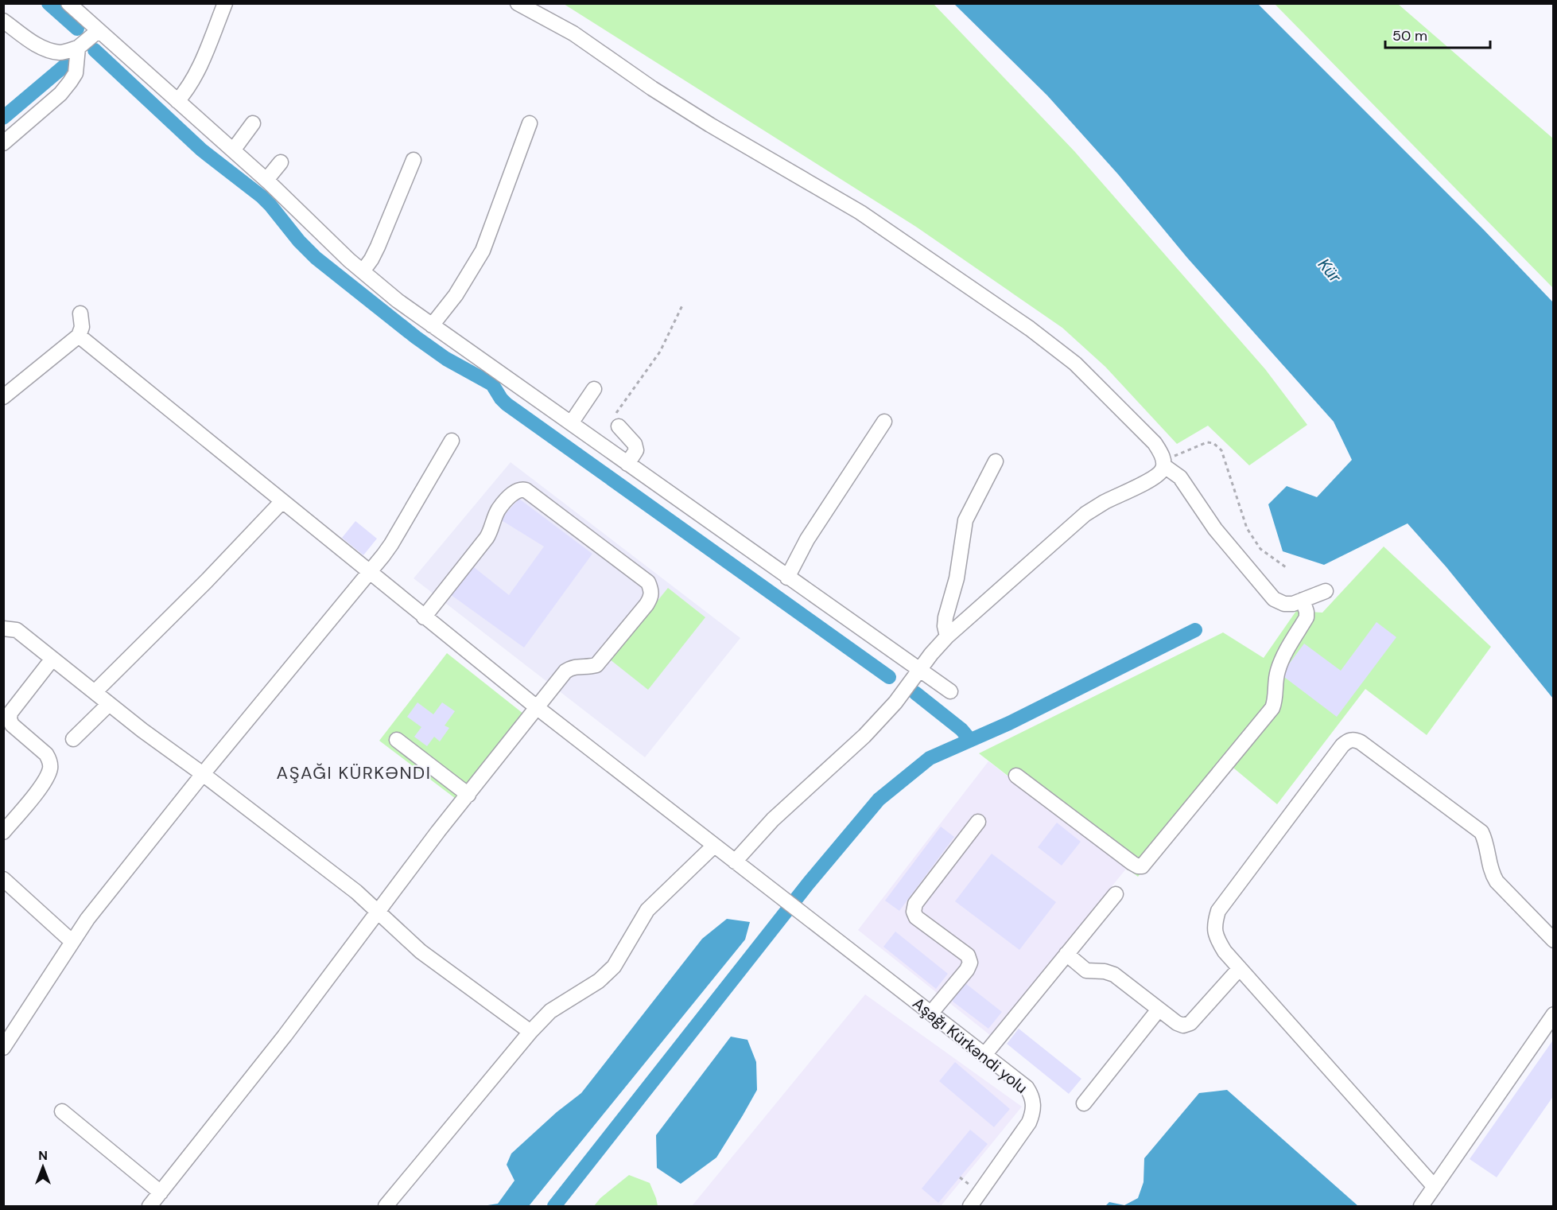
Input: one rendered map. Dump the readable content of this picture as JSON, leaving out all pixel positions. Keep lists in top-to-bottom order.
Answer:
{
  "streets": {
    "street": ["Aşağı Kürkəndi yolu"]
  },
  "districts": ["AŞAĞI KÜRKƏNDI"],
  "water": ["Kür"],
  "scale_bar": "50 m",
  "north": "top"
}
